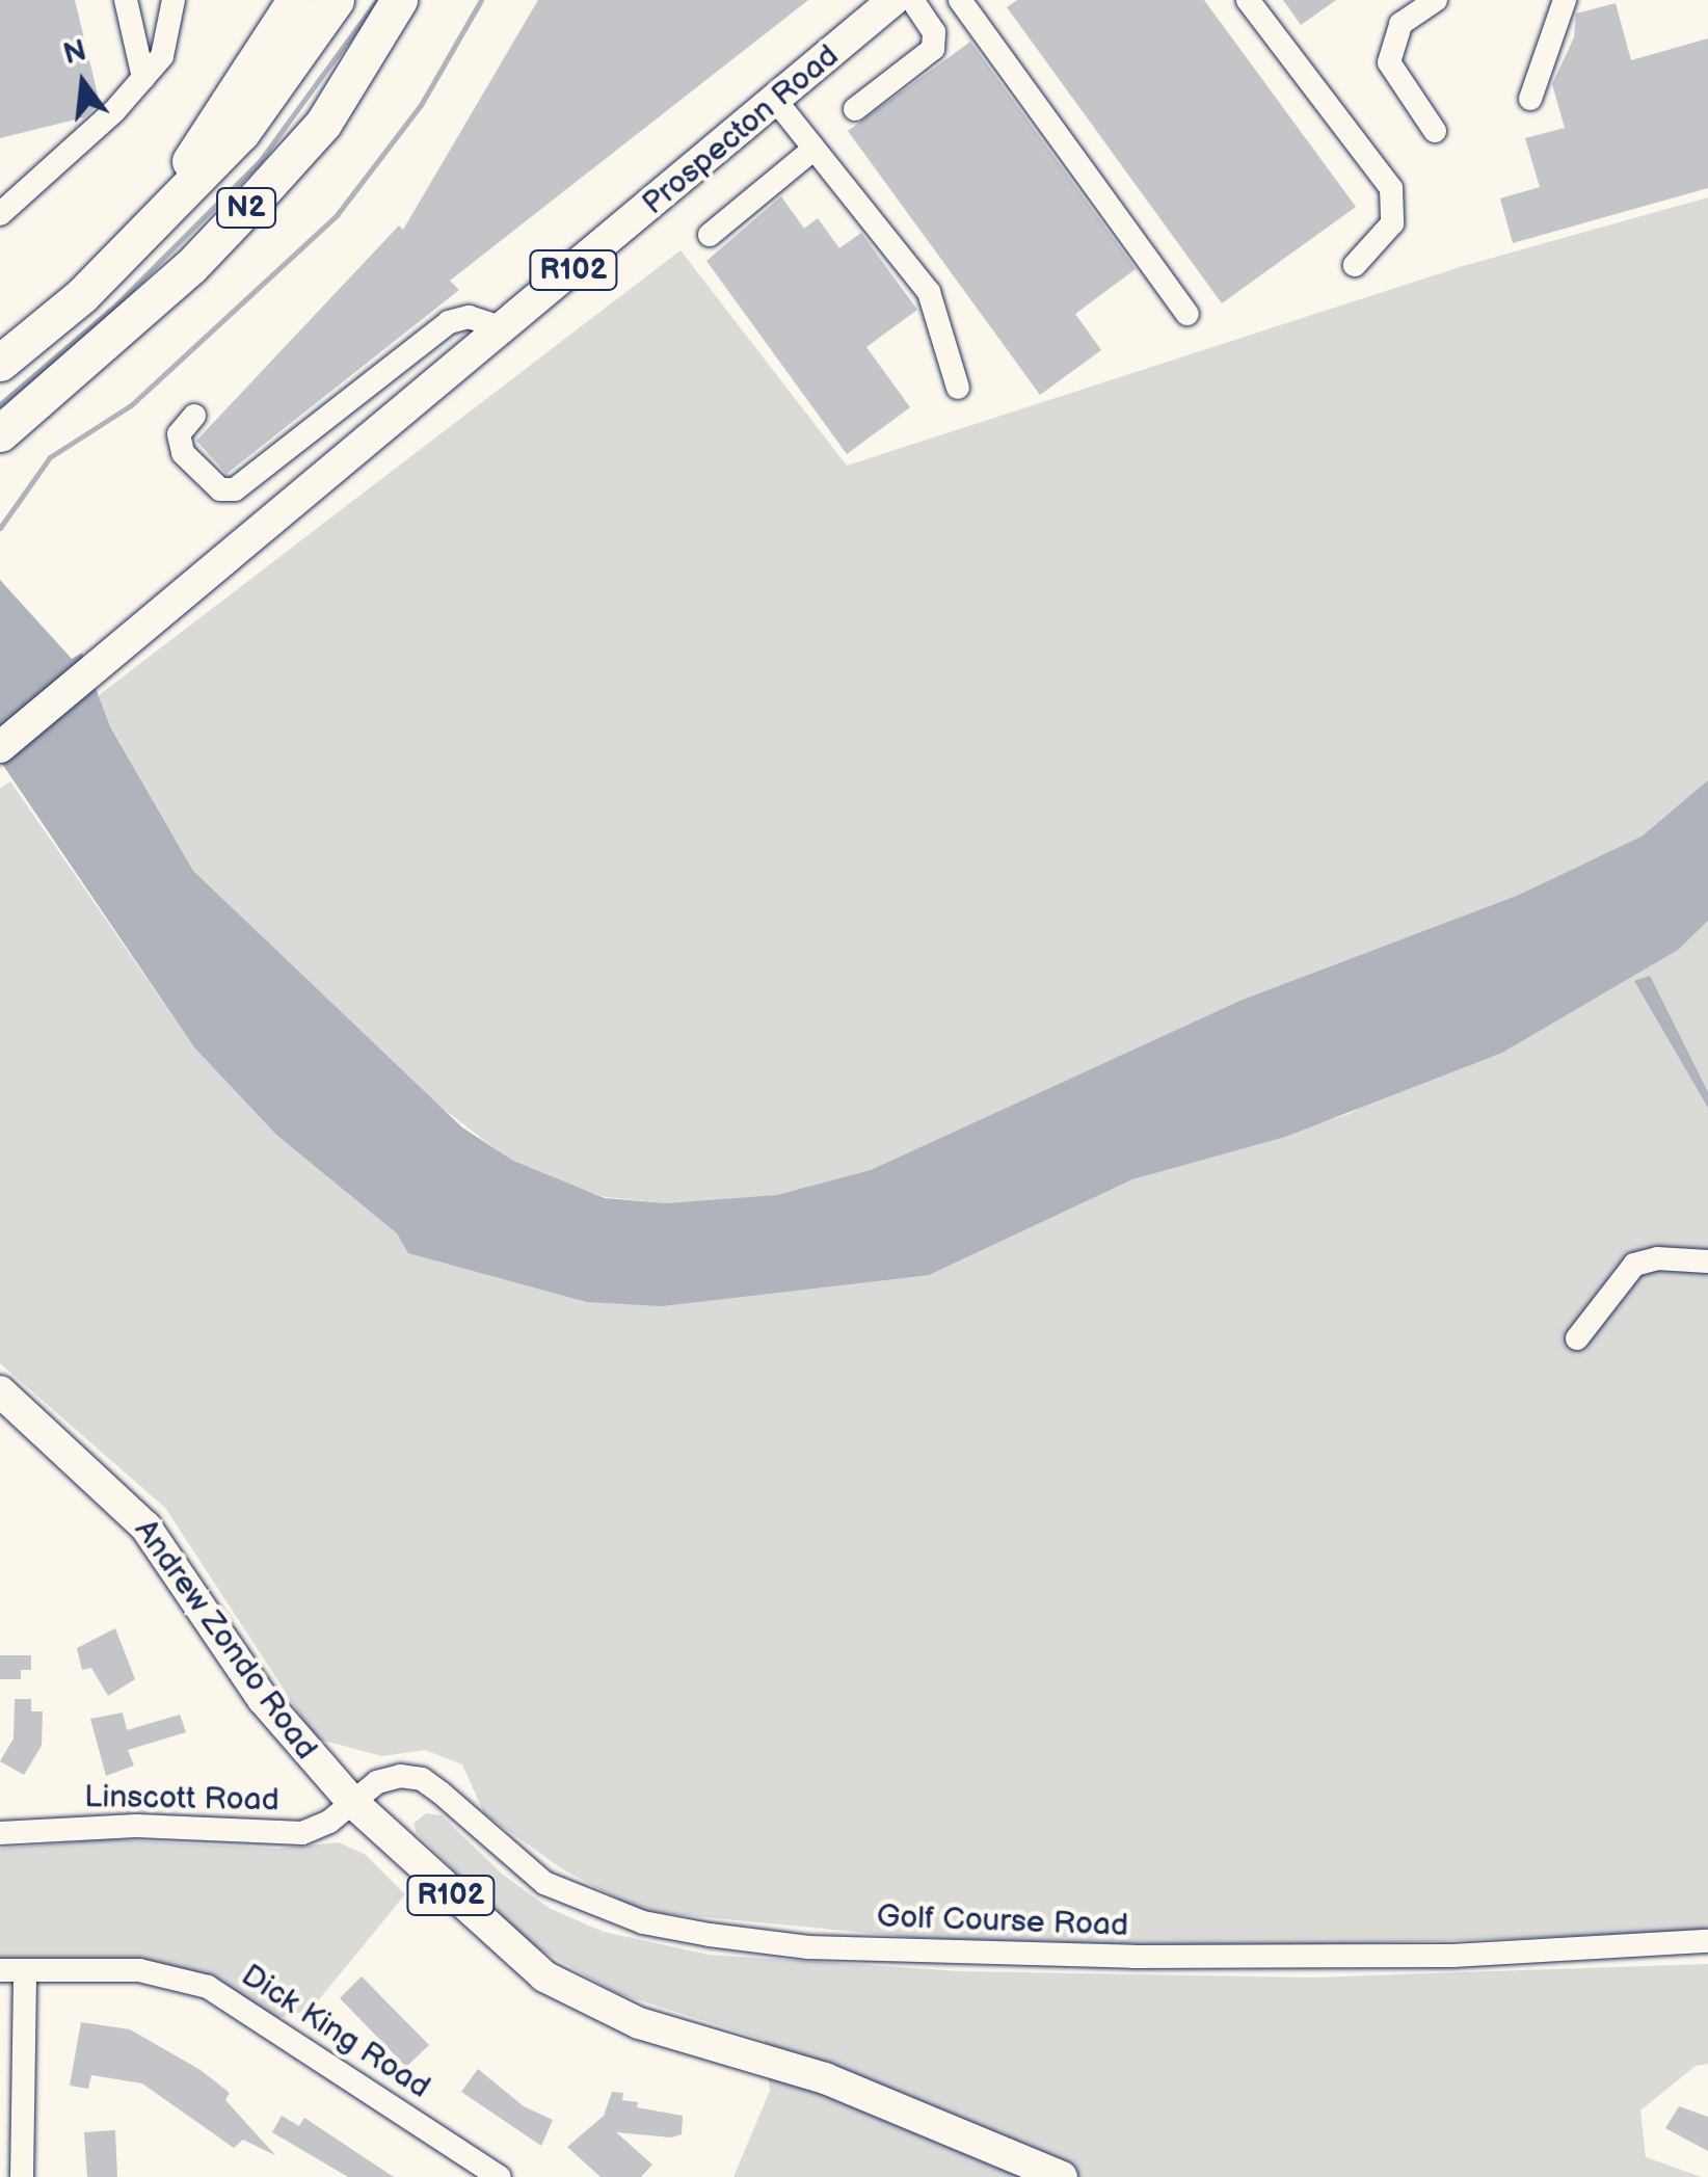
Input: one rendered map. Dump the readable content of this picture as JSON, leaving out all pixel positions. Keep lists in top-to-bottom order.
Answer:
{
  "streets": {
    "highway": ["N2"],
    "main road": ["Prospecton Road", "R102", "Andrew Zondo Road"],
    "street": ["Linscott Road", "Golf Course Road", "Dick King Road"]
  },
  "crossings": [
    ["Andrew Zondo Road", "Linscott Road"],
    ["Andrew Zondo Road", "Golf Course Road"],
    ["Linscott Road", "Golf Course Road"]
  ],
  "north": "top"
}
